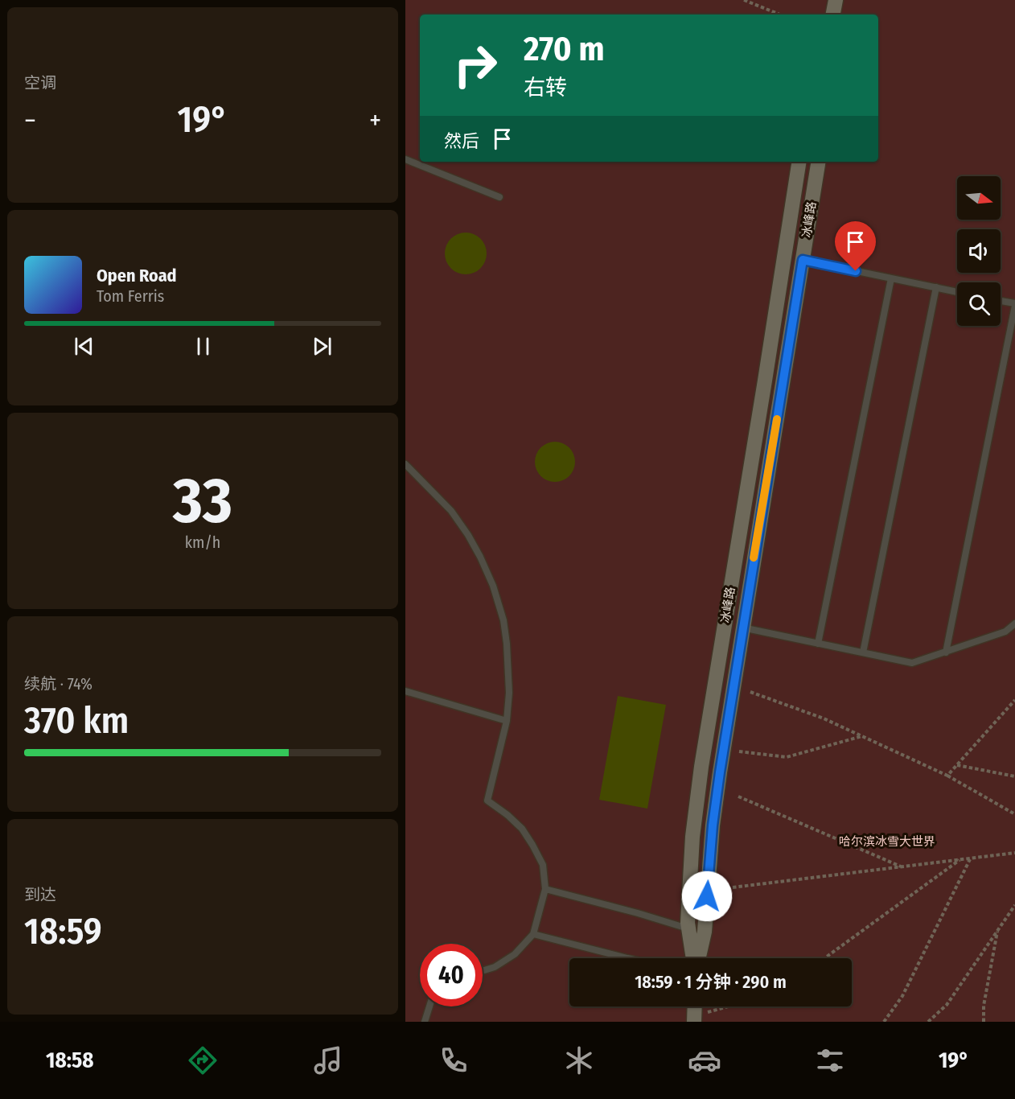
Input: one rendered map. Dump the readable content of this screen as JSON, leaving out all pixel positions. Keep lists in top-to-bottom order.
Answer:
{
  "streets": {
    "street": ["冰峰路"]
  },
  "parks": ["哈尔滨冰雪大世界"],
  "north": "right",
  "page": {
    "tile": [
      "空调",
      ["33", "km/h"],
      ["续航 · 74%", "370 km"],
      ["到达", "18:59"]
    ],
    "turn": ["270 m", "右转"],
    "heat": ["−", "19°", "+"],
    "then": "然后",
    "song": ["Open Road", "Tom Ferris"],
    "limit": "40",
    "trip": "18:59 · 1 分钟 · 290 m",
    "tabs": ["18:58", "19°"]
  }
}
